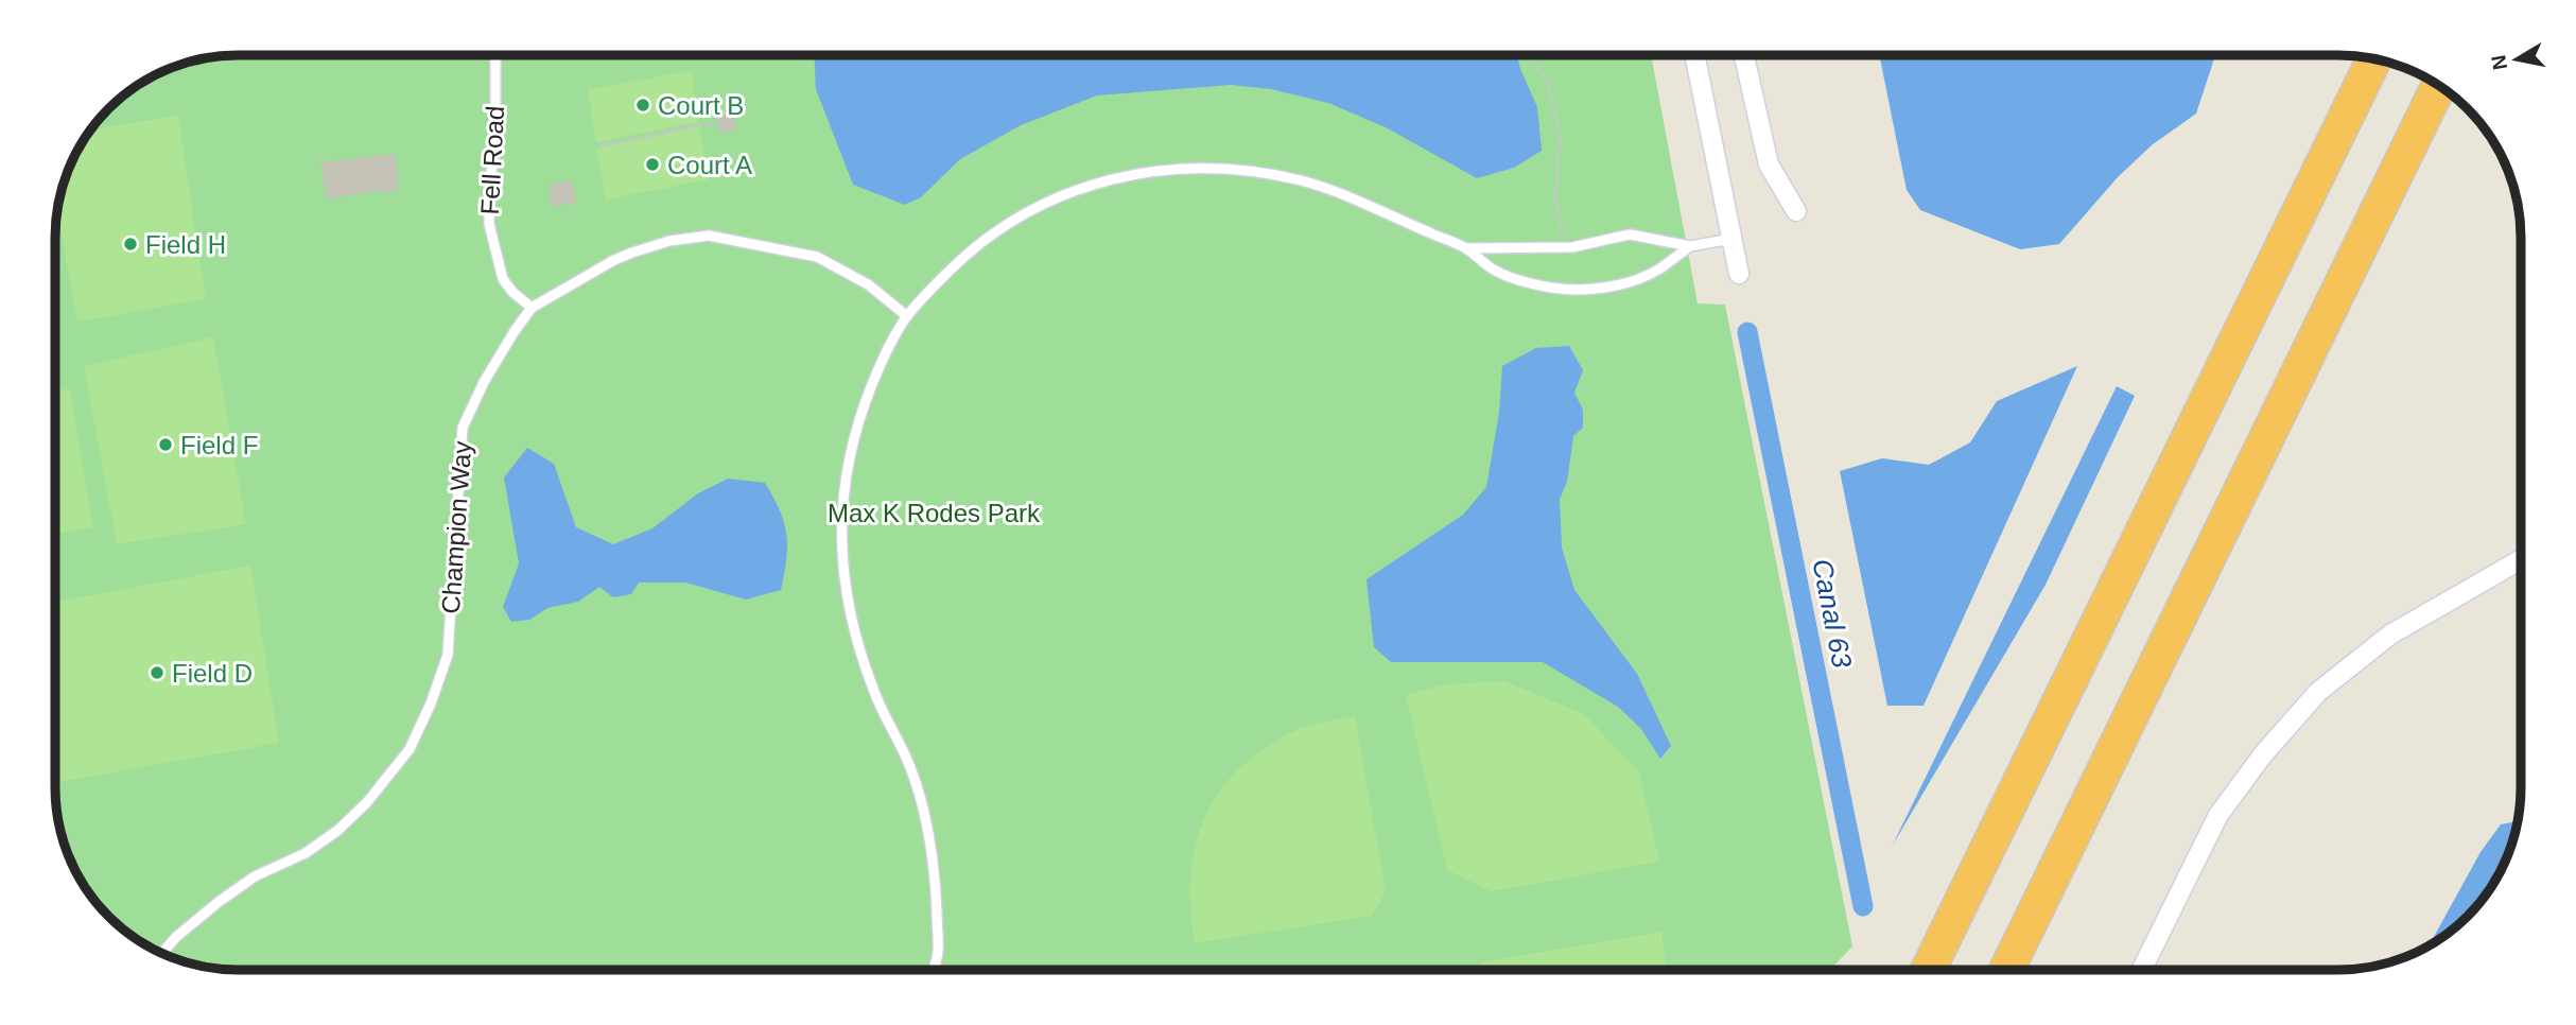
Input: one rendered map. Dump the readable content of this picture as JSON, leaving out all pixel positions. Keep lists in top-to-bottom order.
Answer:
{
  "streets": {
    "lane": ["Fell Road", "Champion Way"]
  },
  "crossings": [
    ["Fell Road", "Champion Way"]
  ],
  "water": ["Canal 63"],
  "parks": ["Max K Rodes Park"],
  "places": [
    "Court B",
    "Court A",
    "Field H",
    "Field F",
    "Field D"
  ],
  "north": "left"
}
